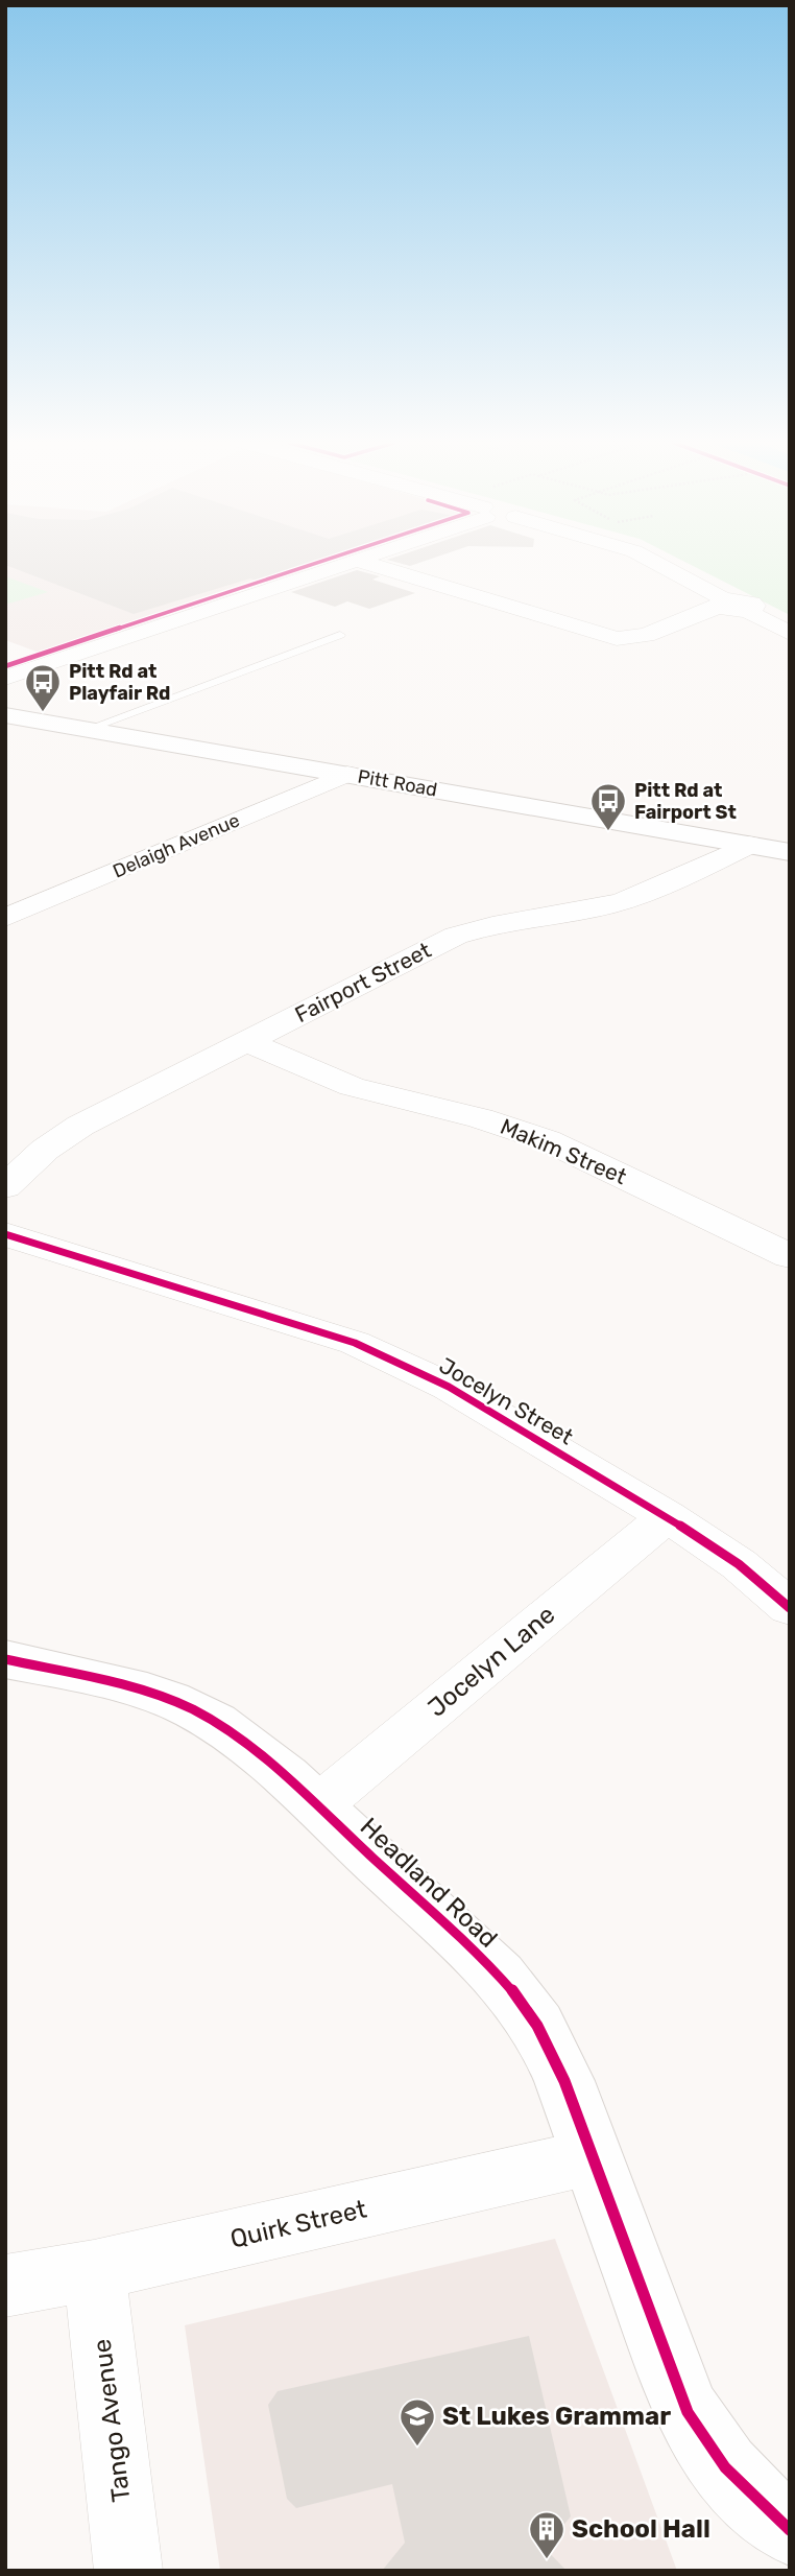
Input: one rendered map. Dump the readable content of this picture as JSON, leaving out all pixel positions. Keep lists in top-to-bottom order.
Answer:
{
  "streets": {
    "main road": ["Pitt Road", "Headland Road"],
    "street": [
      "Delaigh Avenue",
      "Fairport Street",
      "Makim Street",
      "Jocelyn Street",
      "Jocelyn Lane",
      "Quirk Street",
      "Tango Avenue"
    ]
  },
  "crossings": [
    ["Pitt Road", "Delaigh Avenue"],
    ["Pitt Road", "Fairport Street"],
    ["Fairport Street", "Makim Street"],
    ["Jocelyn Street", "Jocelyn Lane"],
    ["Jocelyn Lane", "Headland Road"],
    ["Headland Road", "Quirk Street"],
    ["Quirk Street", "Tango Avenue"]
  ],
  "places": {
    "bus stop": ["Pitt Rd at Playfair Rd", "Pitt Rd at Fairport St"],
    "school or university": ["St Lukes Grammar"],
    "building": ["School Hall"]
  }
}
